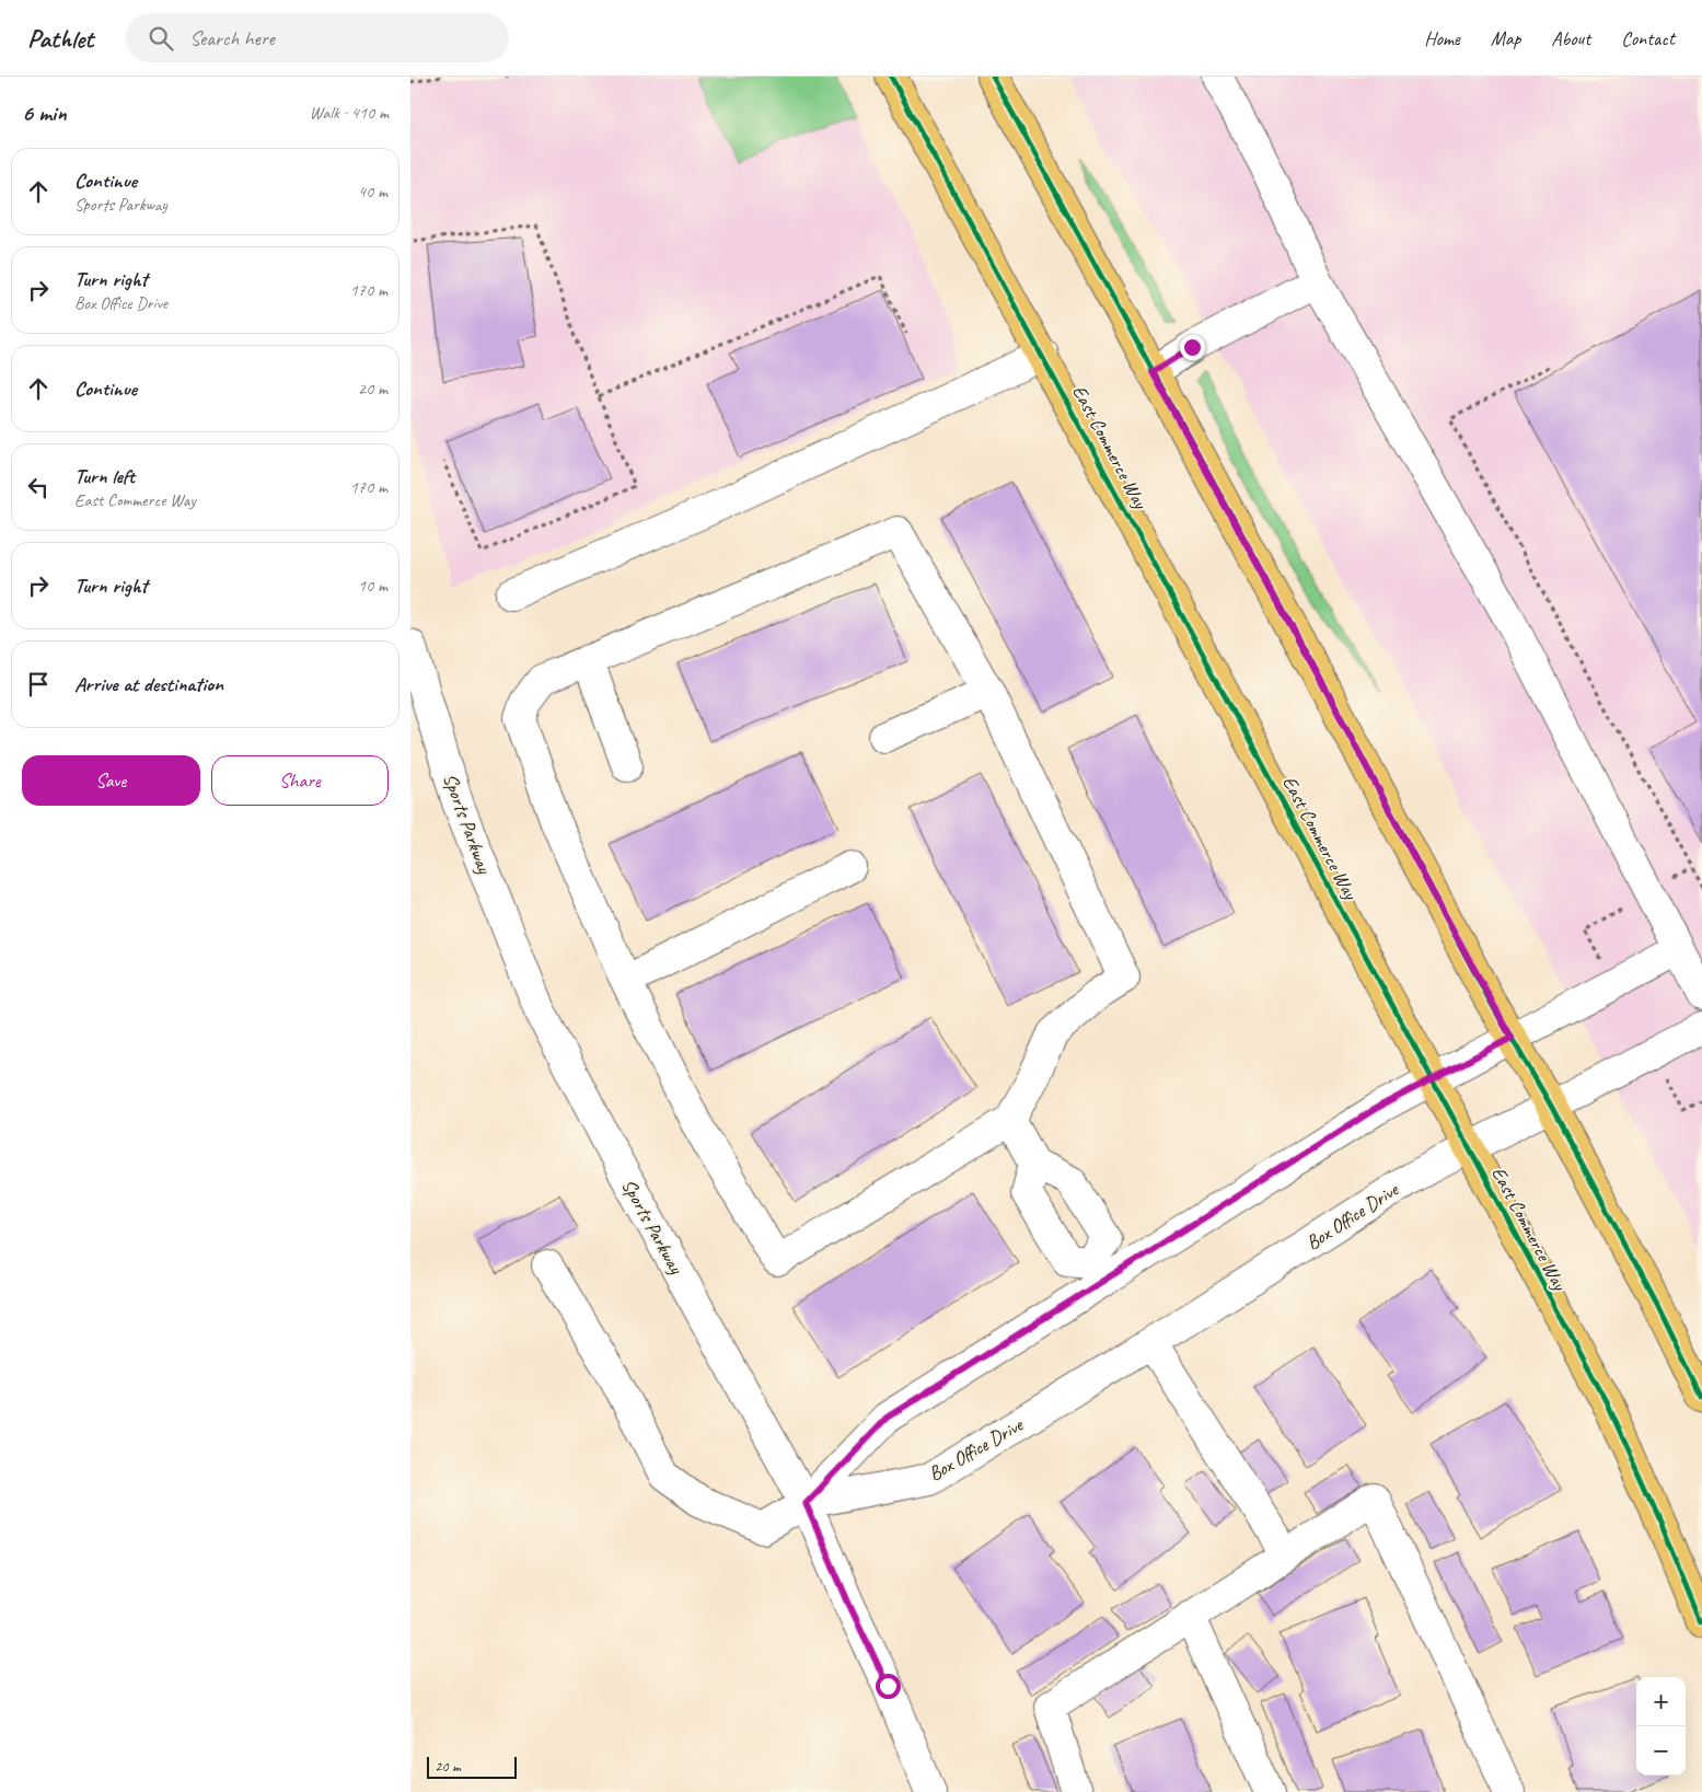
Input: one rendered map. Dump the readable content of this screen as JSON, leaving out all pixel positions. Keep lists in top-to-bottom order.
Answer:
{
  "streets": {
    "main road": ["East Commerce Way"],
    "street": ["Sports Parkway", "Box Office Drive"]
  },
  "crossings": [
    ["East Commerce Way", "Box Office Drive"],
    ["Sports Parkway", "Box Office Drive"]
  ],
  "scale_bar": "20 m",
  "page": {
    "header": "Pathlet",
    "search": "Search here",
    "nav": [
      "Home",
      "Map",
      "About",
      "Contact"
    ],
    "heading": ["6 min", "Walk · 410 m"],
    "list": [
      ["Continue", "Sports Parkway", "40 m"],
      ["Turn right", "Box Office Drive", "170 m"],
      ["Continue", "20 m"],
      ["Turn left", "East Commerce Way", "170 m"],
      ["Turn right", "10 m"],
      "Arrive at destination"
    ],
    "buttons": ["Save", "Share"],
    "map_buttons": ["+", "−"],
    "scale": "20 m"
  }
}
